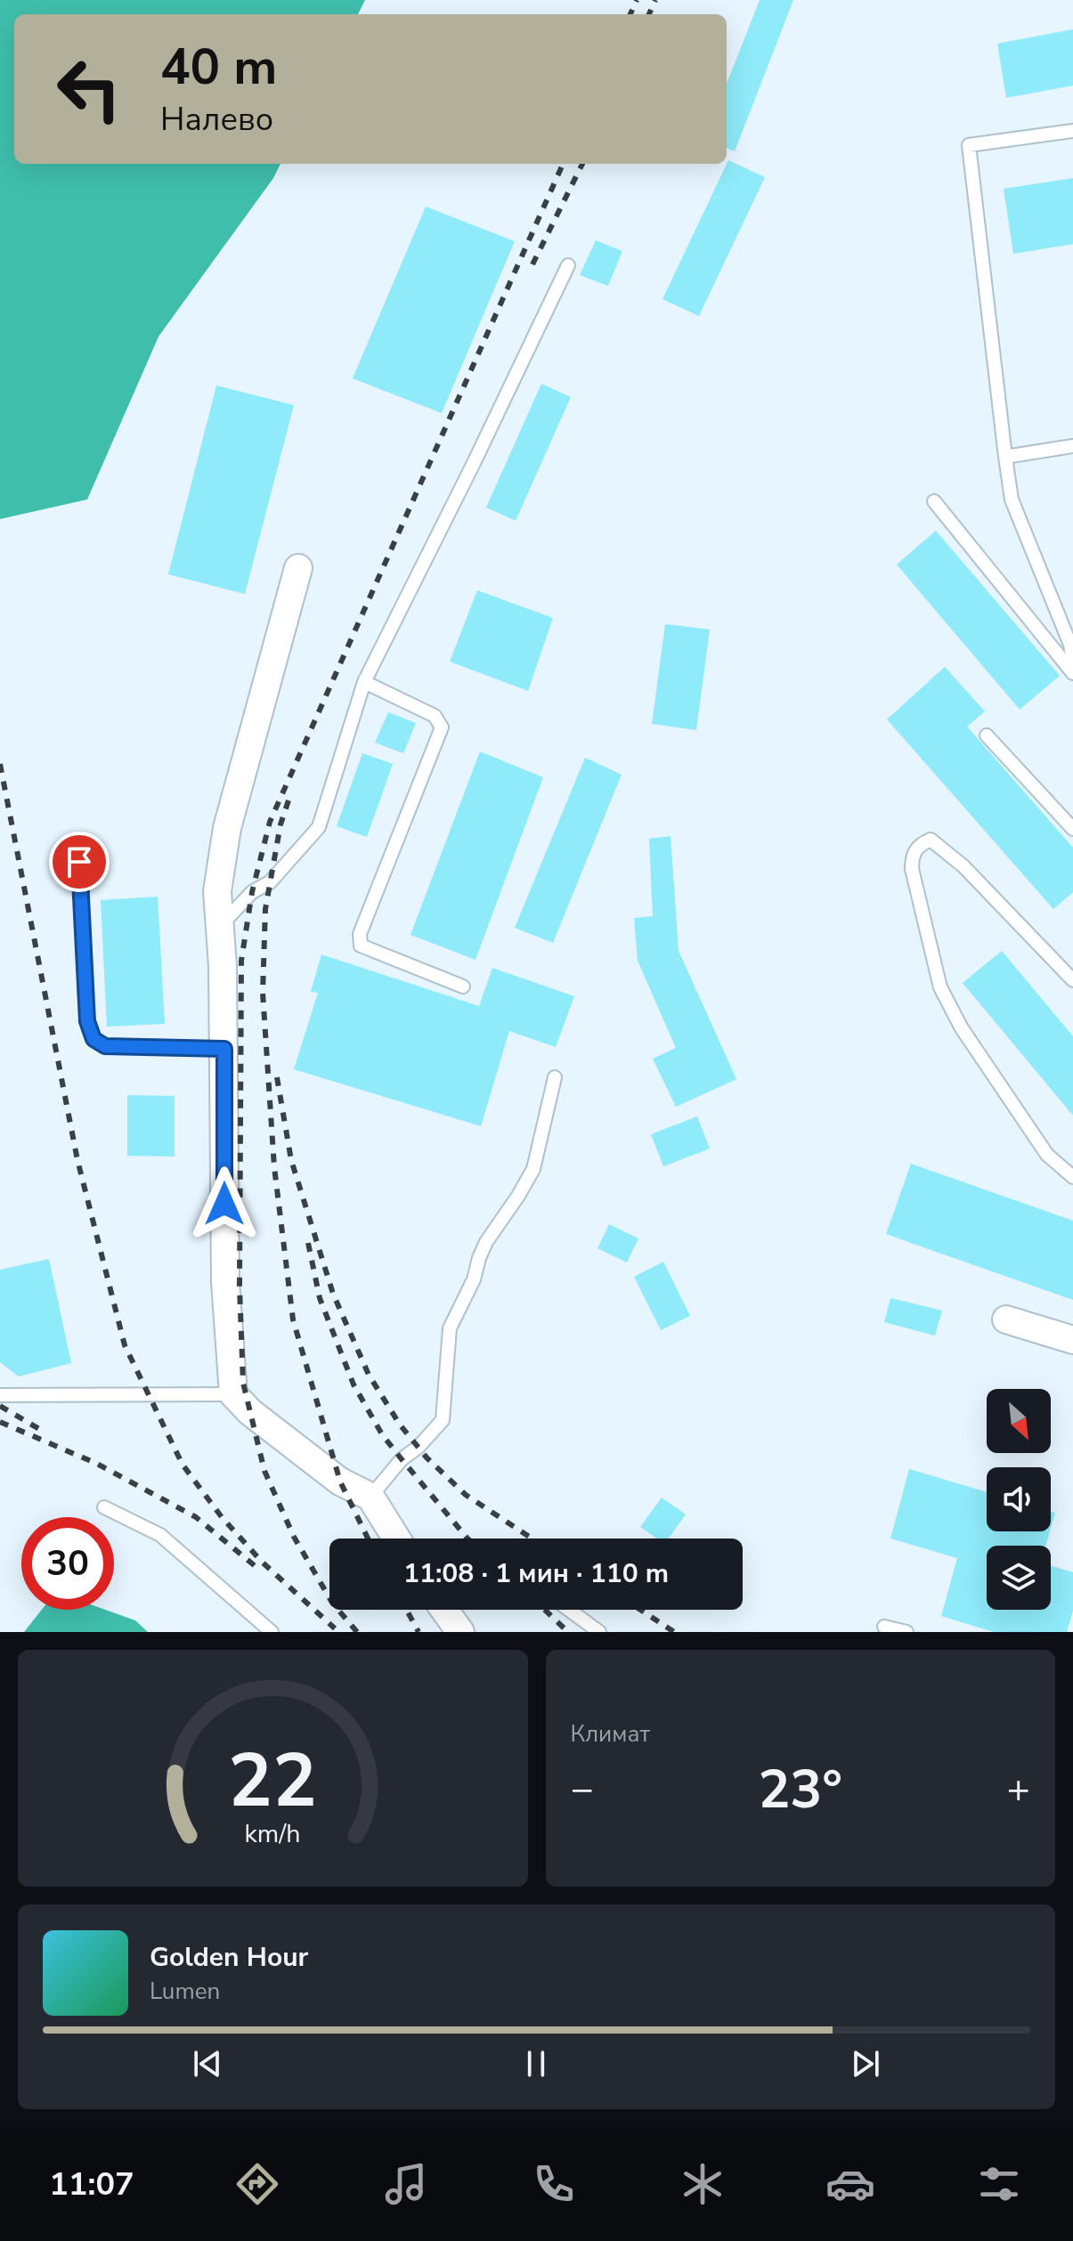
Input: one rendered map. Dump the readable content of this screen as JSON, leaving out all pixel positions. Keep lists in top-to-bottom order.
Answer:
{
  "north": "bottom right",
  "page": {
    "turn": ["40 m", "Налево"],
    "limit": "30",
    "trip": "11:08 · 1 мин · 110 m",
    "tile": "Климат",
    "heat": ["−", "23°", "+"],
    "song": ["Golden Hour", "Lumen"],
    "tabs": "11:07",
    "gauge": ["22", "km/h"]
  }
}
